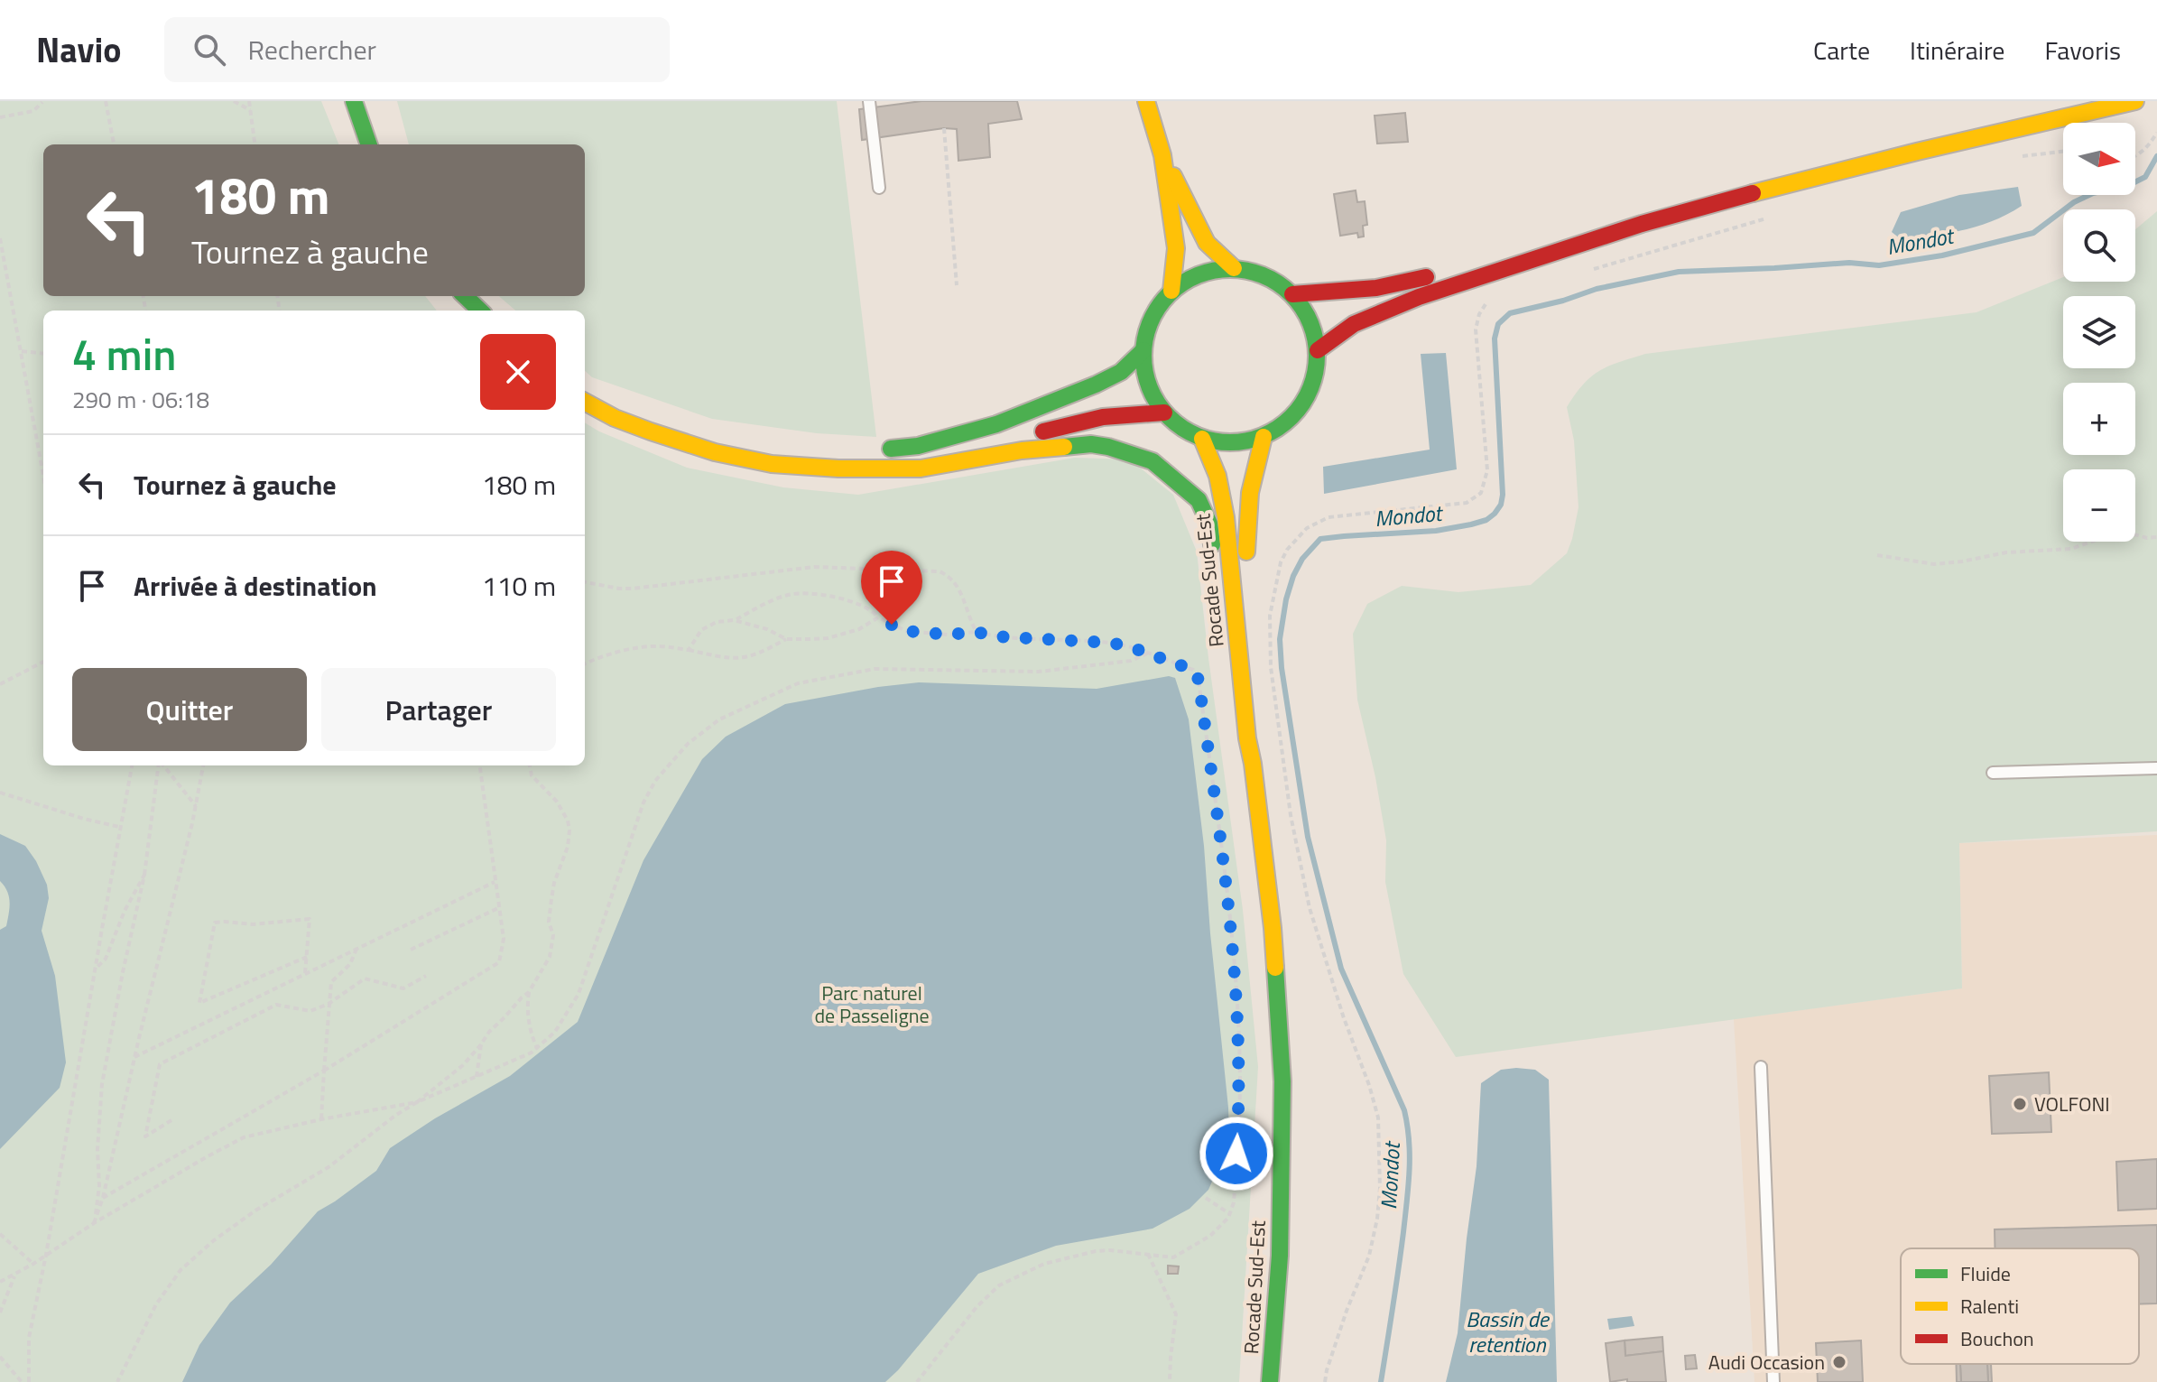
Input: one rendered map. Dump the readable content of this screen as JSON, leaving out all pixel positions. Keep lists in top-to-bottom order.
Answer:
{
  "streets": {
    "main road": ["Rocade Sud-Est"]
  },
  "water": ["Mondot", "Bassin de retention"],
  "parks": ["Parc naturel de Passeligne"],
  "places": ["VOLFONI", "Audi Occasion"],
  "legend": ["Fluide", "Ralenti", "Bouchon"],
  "north": "right",
  "page": {
    "header": "Navio",
    "search": "Rechercher",
    "nav": ["Carte", "Itinéraire", "Favoris"],
    "map_buttons": ["+", "−"],
    "turn": ["180 m", "Tournez à gauche"],
    "heading": ["4 min", "290 m · 06:18"],
    "list": [
      {
        "name": "Tournez à gauche",
        "value": "180 m"
      },
      {
        "name": "Arrivée à destination",
        "value": "110 m"
      }
    ],
    "buttons": ["Quitter", "Partager"]
  }
}
